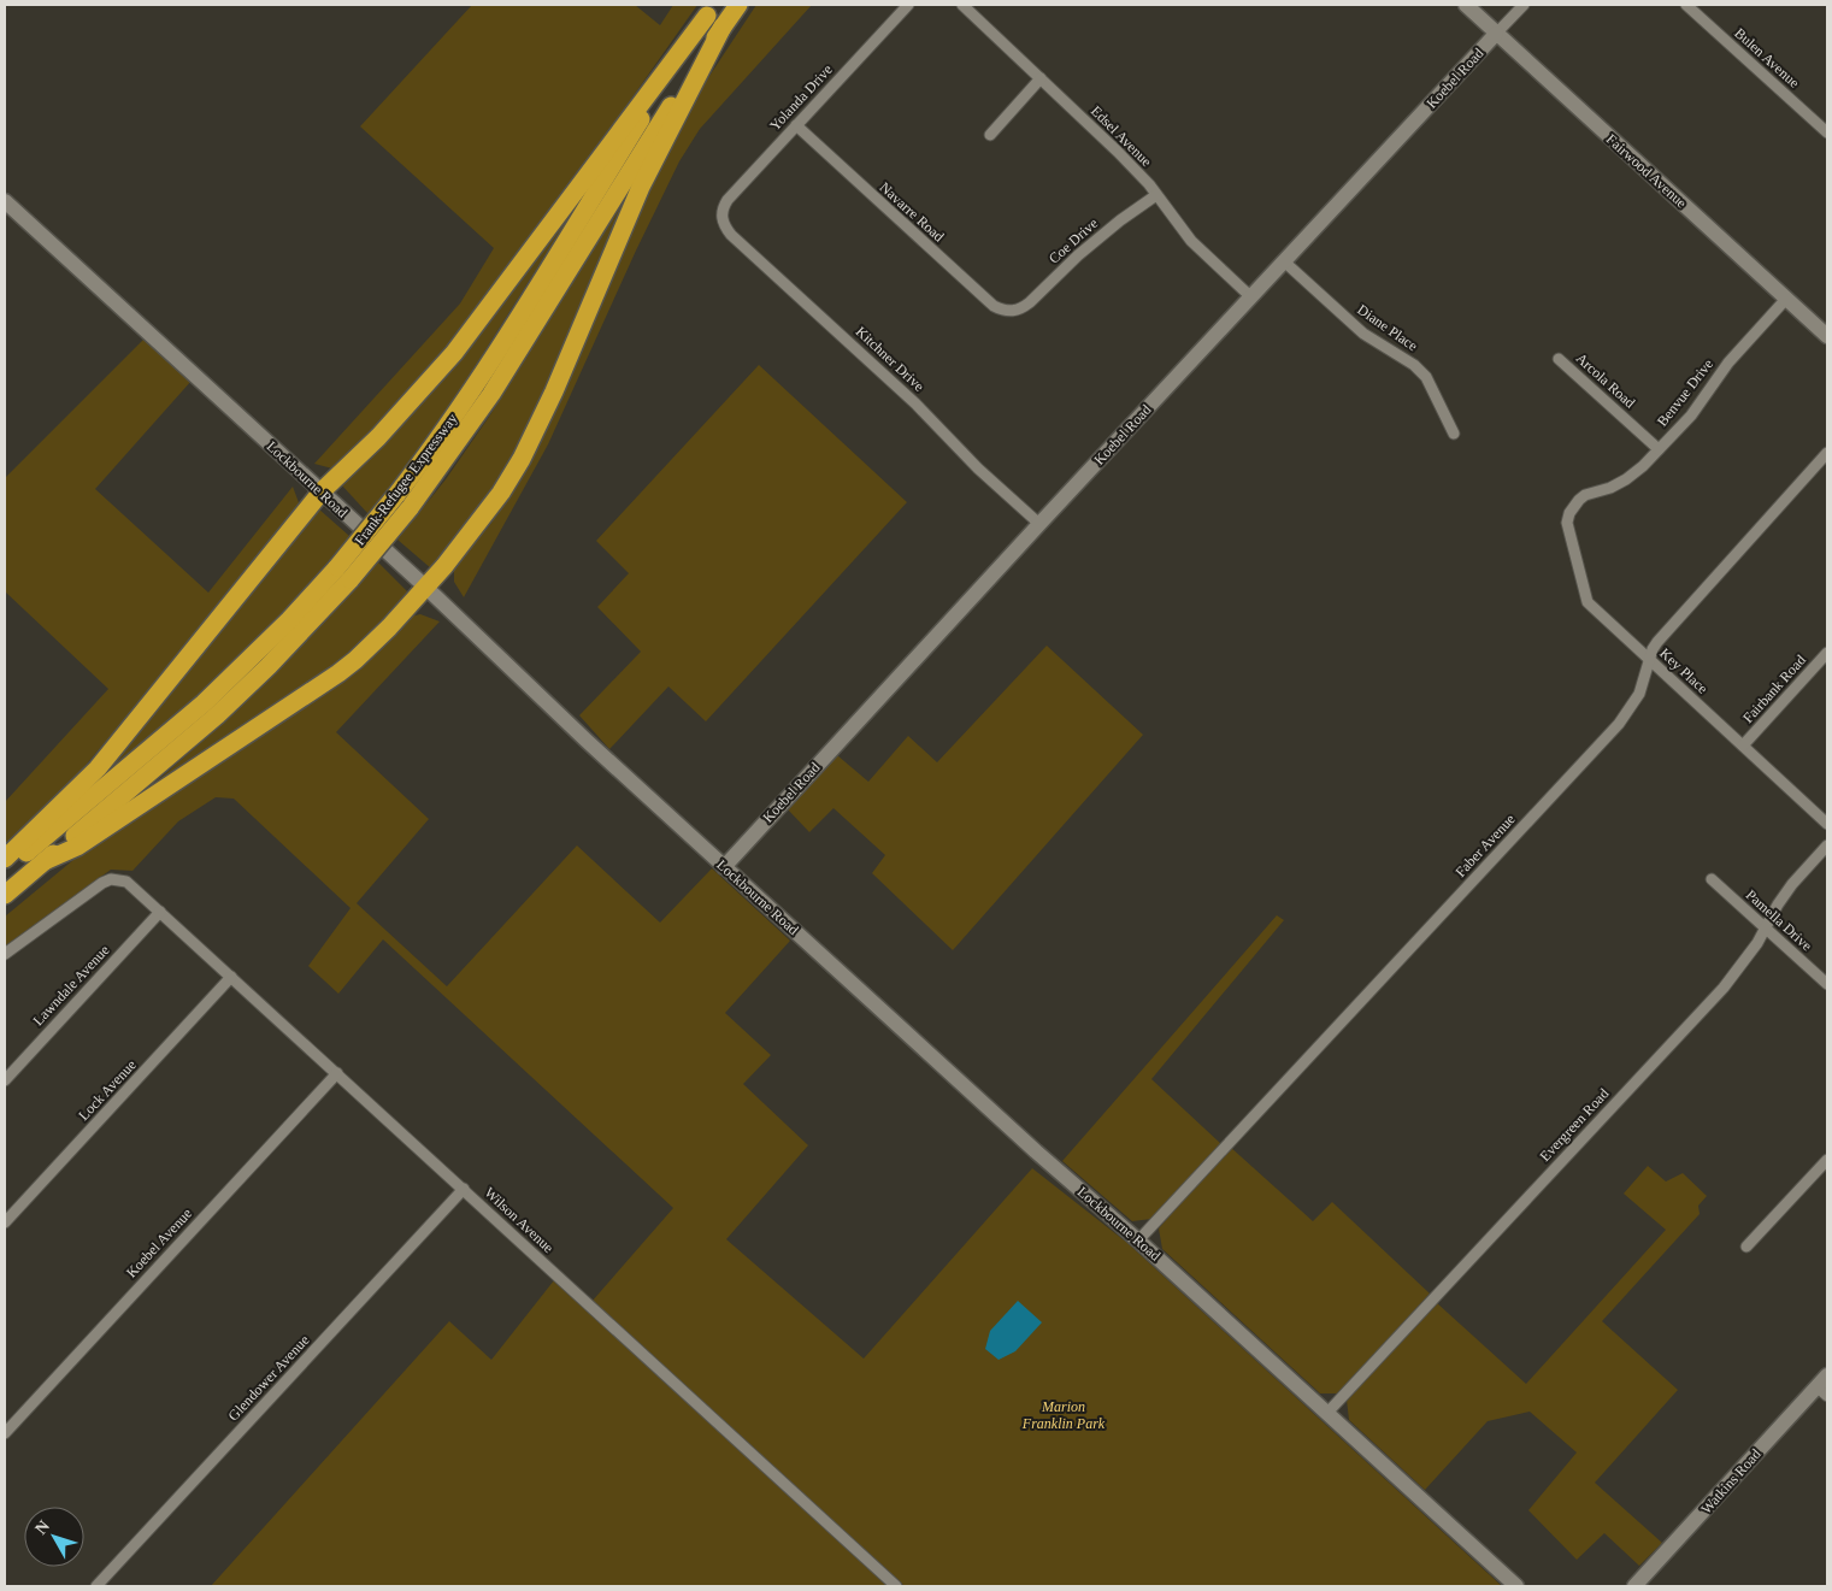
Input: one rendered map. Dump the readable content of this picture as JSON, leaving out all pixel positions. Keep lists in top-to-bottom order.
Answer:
{
  "streets": {
    "highway": ["Frank-Refugee Expressway"],
    "main road": [
      "Koebel Road",
      "Fairwood Avenue",
      "Lockbourne Road",
      "Watkins Road"
    ],
    "street": [
      "Bulen Avenue",
      "Yolanda Drive",
      "Edsel Avenue",
      "Navarre Road",
      "Coe Drive",
      "Diane Place",
      "Kitchner Drive",
      "Arcola Road",
      "Benvue Drive",
      "Key Place",
      "Fairbank Road",
      "Faber Avenue",
      "Pamella Drive",
      "Lawndale Avenue",
      "Lock Avenue",
      "Evergreen Road",
      "Wilson Avenue",
      "Koebel Avenue",
      "Glendower Avenue"
    ]
  },
  "crossings": [
    ["Koebel Road", "Edsel Avenue"],
    ["Koebel Road", "Fairwood Avenue"],
    ["Koebel Road", "Diane Place"],
    ["Koebel Road", "Kitchner Drive"],
    ["Koebel Road", "Lockbourne Road"],
    ["Yolanda Drive", "Navarre Road"],
    ["Yolanda Drive", "Kitchner Drive"],
    ["Edsel Avenue", "Coe Drive"],
    ["Fairwood Avenue", "Benvue Drive"],
    ["Navarre Road", "Coe Drive"],
    ["Arcola Road", "Benvue Drive"],
    ["Benvue Drive", "Key Place"],
    ["Lockbourne Road", "Faber Avenue"],
    ["Lockbourne Road", "Evergreen Road"],
    ["Key Place", "Fairbank Road"],
    ["Key Place", "Faber Avenue"],
    ["Pamella Drive", "Evergreen Road"],
    ["Lawndale Avenue", "Wilson Avenue"],
    ["Lock Avenue", "Wilson Avenue"],
    ["Wilson Avenue", "Koebel Avenue"],
    ["Wilson Avenue", "Glendower Avenue"]
  ],
  "parks": ["Marion Franklin Park"],
  "north": "top left"
}
